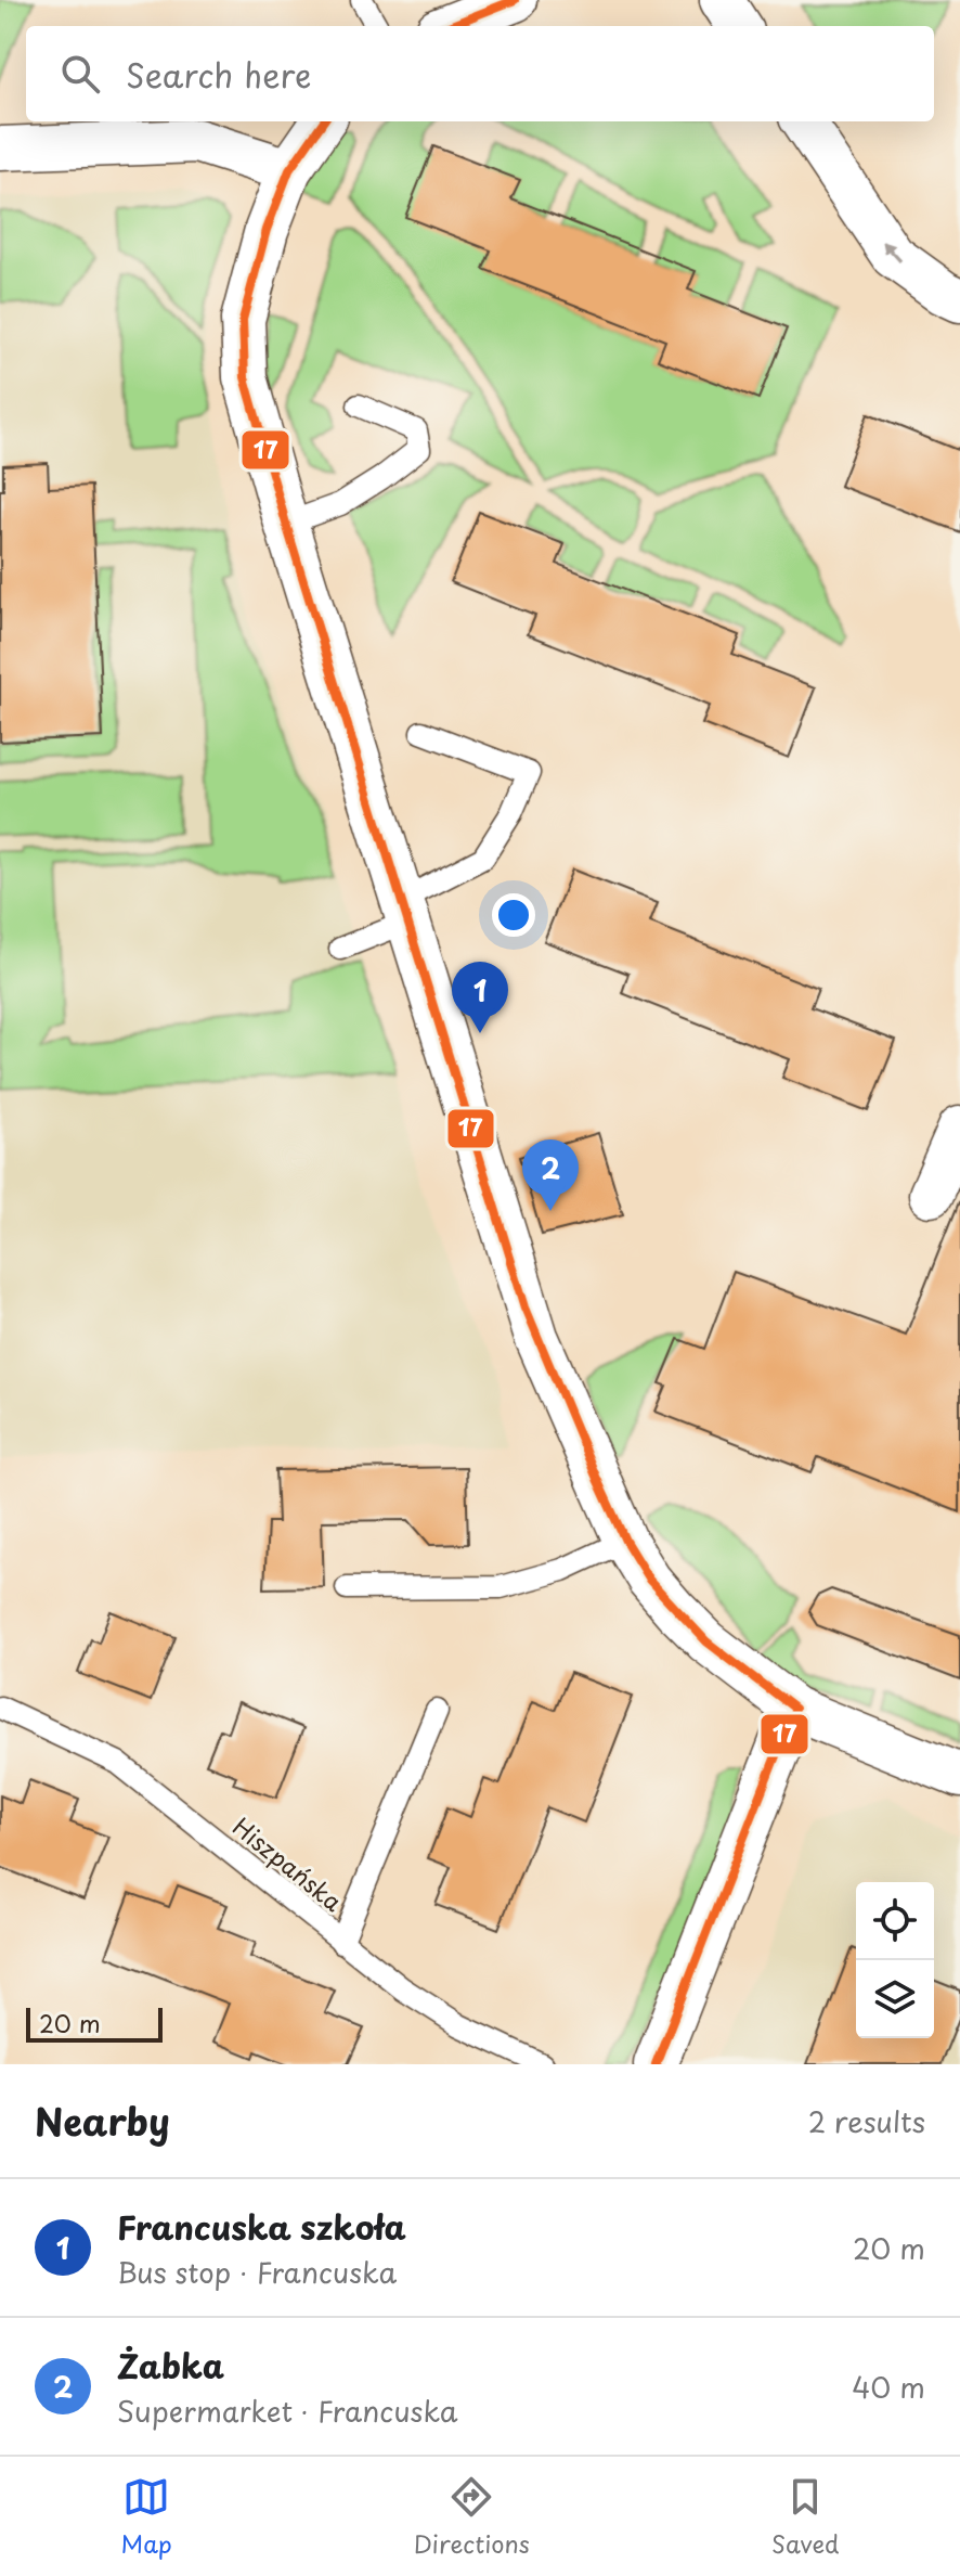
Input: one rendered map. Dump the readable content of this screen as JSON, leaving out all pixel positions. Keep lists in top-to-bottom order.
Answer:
{
  "streets": {
    "lane": ["Hiszpańska"]
  },
  "lines": ["transit line 17"],
  "scale_bar": "20 m",
  "page": {
    "search": "Search here",
    "pins": ["1", "2"],
    "scale": "20 m",
    "heading": ["Nearby", "2 results"],
    "list": [
      {
        "mark": "1",
        "name": "Francuska szkoła",
        "note": "Bus stop · Francuska",
        "value": "20 m"
      },
      {
        "mark": "2",
        "name": "Żabka",
        "note": "Supermarket · Francuska",
        "value": "40 m"
      }
    ],
    "nav": ["Map", "Directions", "Saved"]
  }
}
